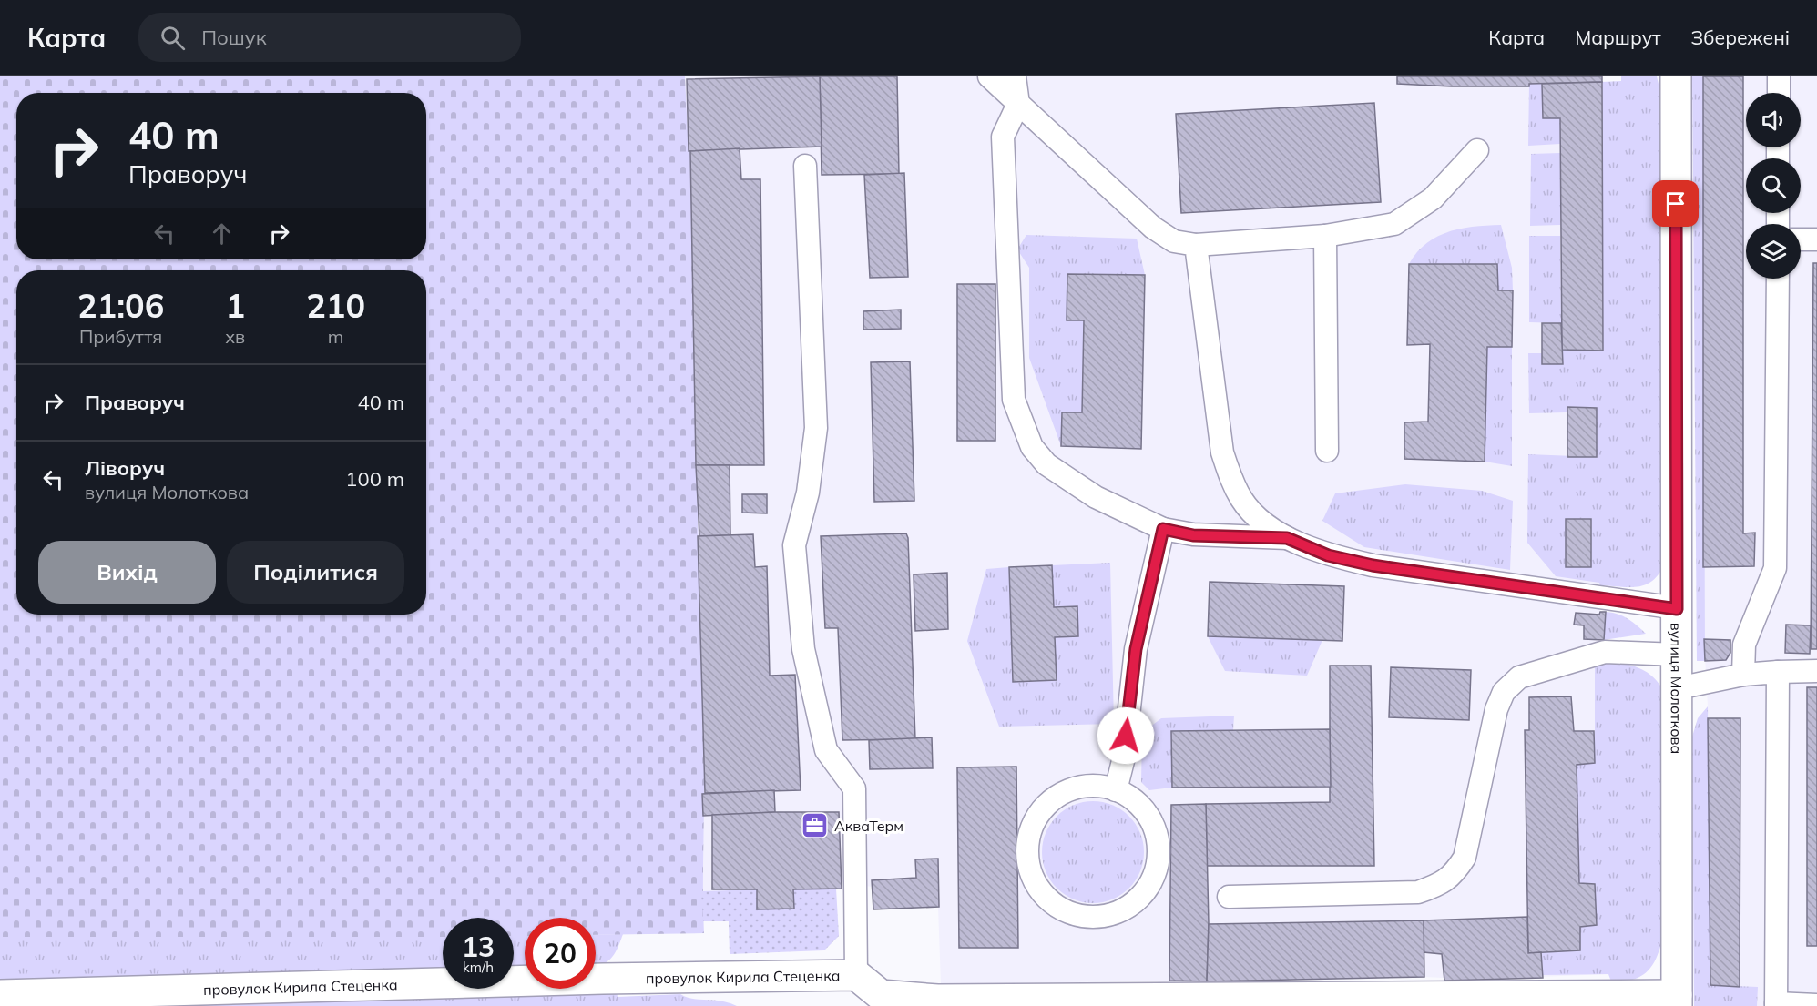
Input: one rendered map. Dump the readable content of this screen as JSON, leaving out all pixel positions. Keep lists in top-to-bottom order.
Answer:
{
  "streets": {
    "street": ["вулиця Молоткова", "провулок Кирила Стеценка"]
  },
  "crossings": [
    ["вулиця Молоткова", "провулок Кирила Стеценка"]
  ],
  "places": {
    "office": ["АкваТерм"]
  },
  "page": {
    "header": "Карта",
    "search": "Пошук",
    "nav": ["Карта", "Маршрут", "Збережені"],
    "turn": ["40 m", "Праворуч"],
    "eta": [
      "21:06",
      "Прибуття",
      "1",
      "хв",
      "210",
      "m"
    ],
    "list": [
      {
        "name": "Праворуч",
        "value": "40 m"
      },
      {
        "name": "Ліворуч",
        "note": "вулиця Молоткова",
        "value": "100 m"
      }
    ],
    "buttons": ["Вихід", "Поділитися"],
    "speed": "13 km/h",
    "limit": "20"
  }
}
